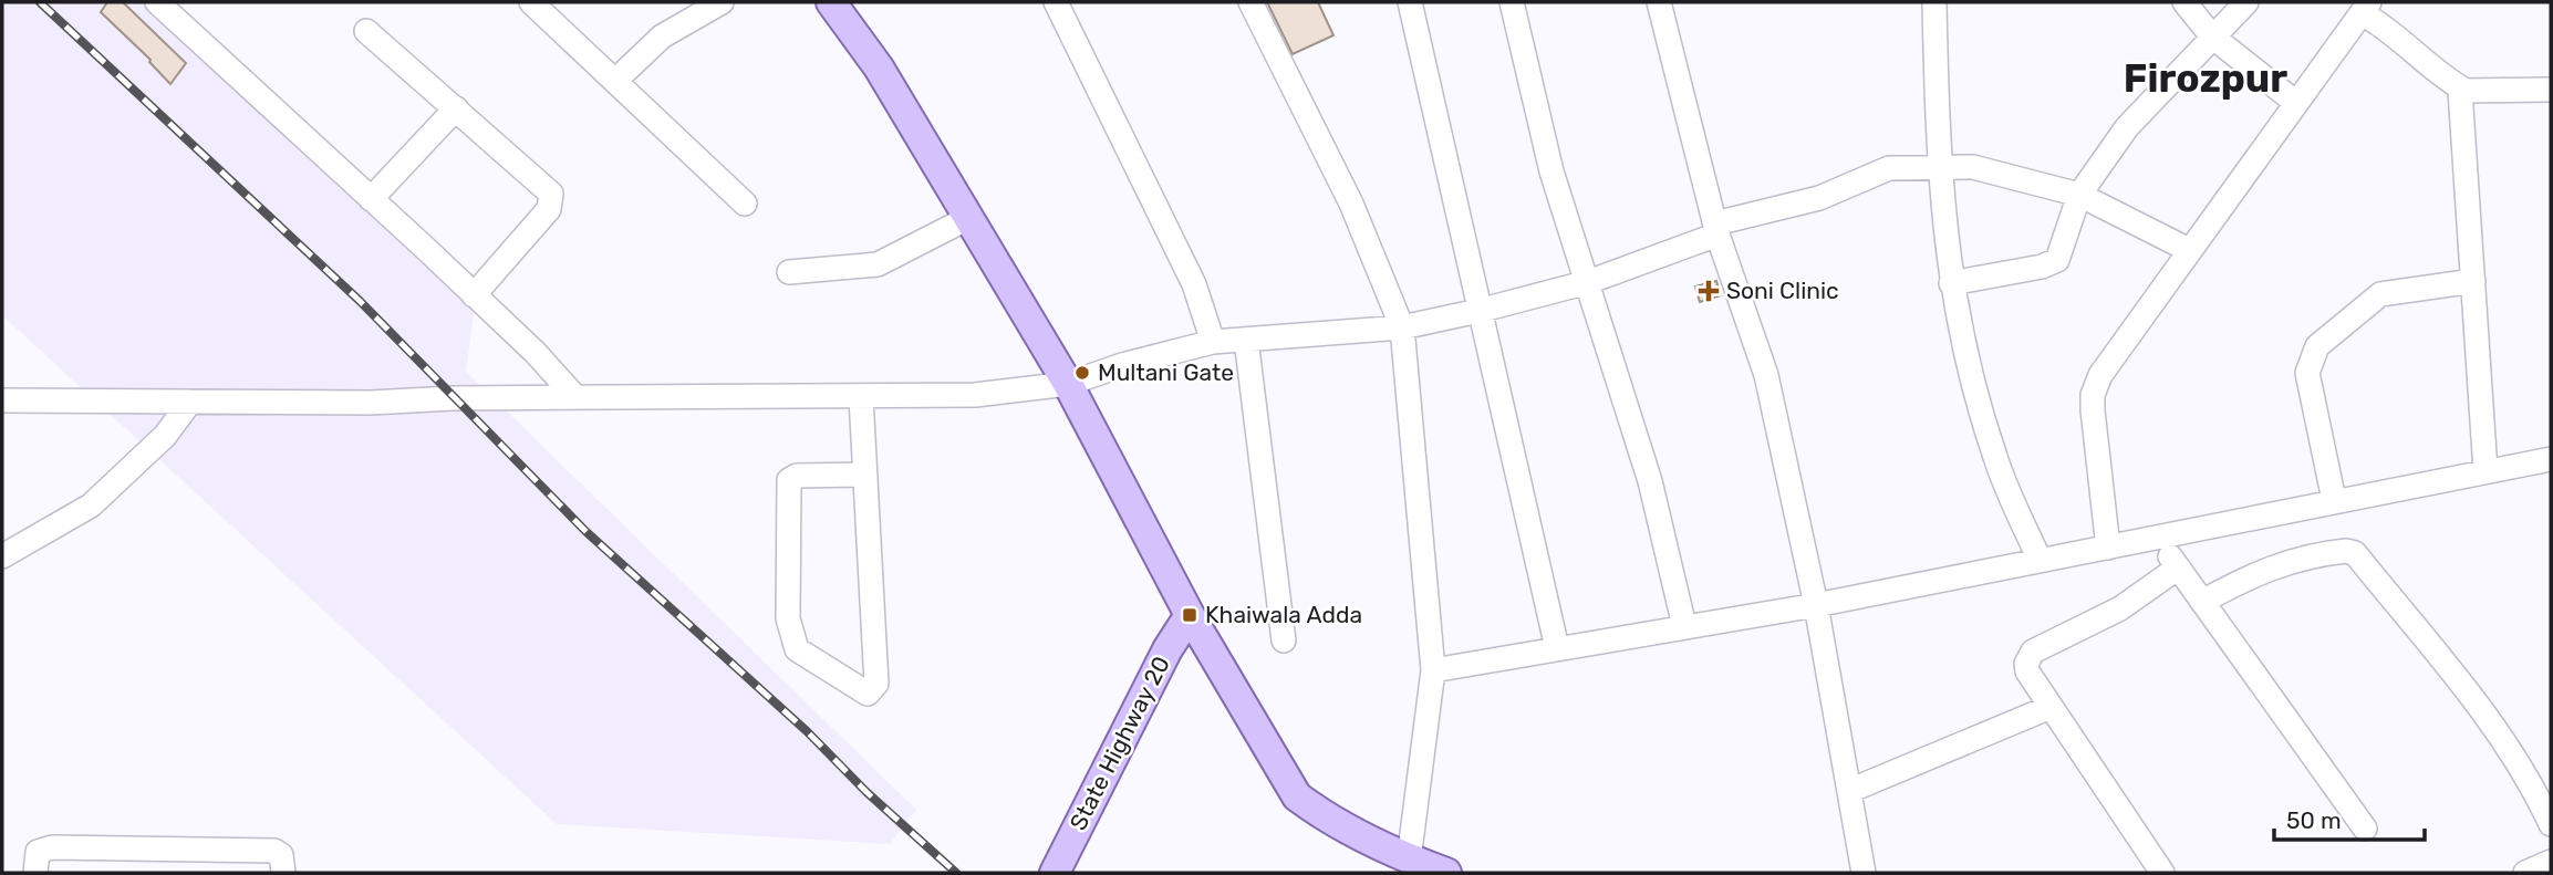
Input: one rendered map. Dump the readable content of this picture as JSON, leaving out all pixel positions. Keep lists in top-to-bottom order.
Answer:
{
  "streets": {
    "main road": ["State Highway 20"]
  },
  "districts": ["Firozpur"],
  "places": {
    "health": ["Soni Clinic"],
    "other": ["Multani Gate"],
    "transit": ["Khaiwala Adda"]
  },
  "scale_bar": "50 m"
}
